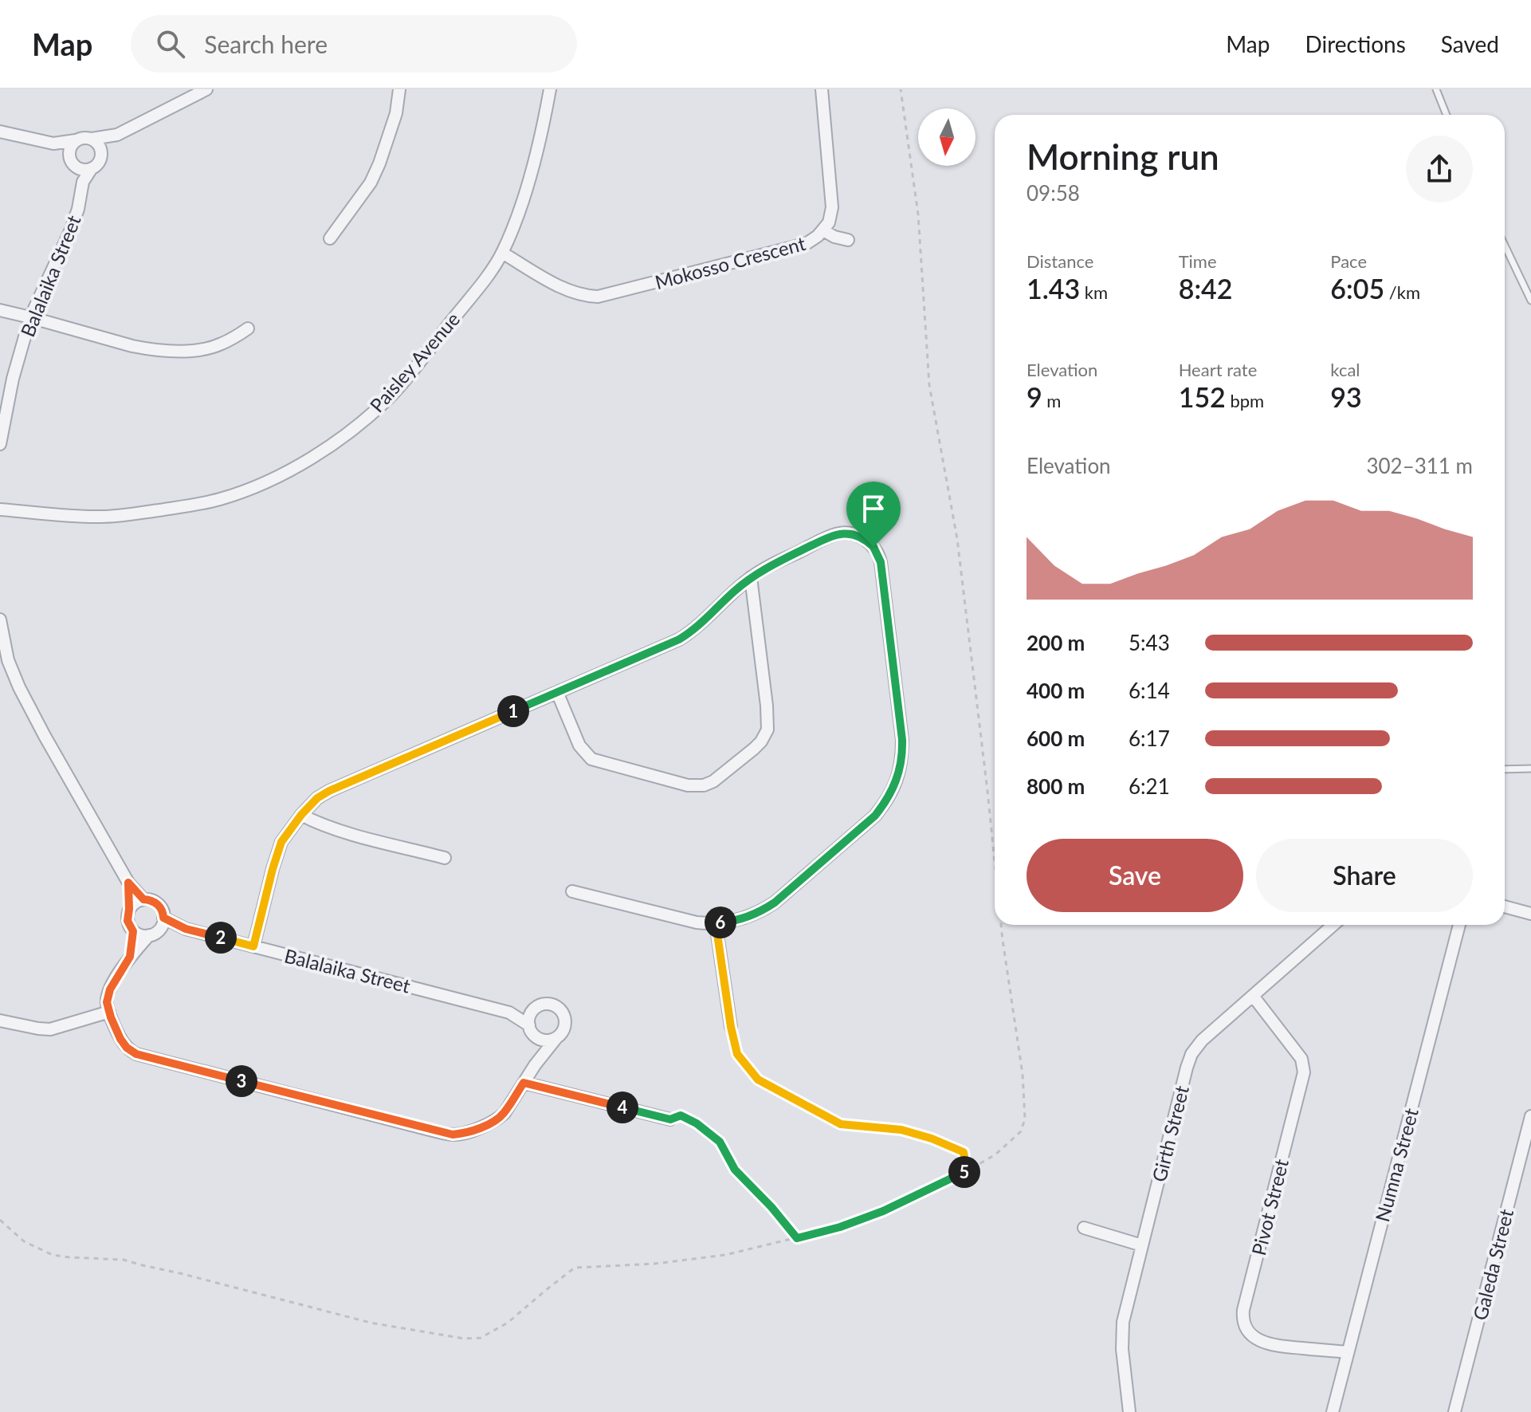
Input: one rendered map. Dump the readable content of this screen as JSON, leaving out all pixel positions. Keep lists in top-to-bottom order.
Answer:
{
  "streets": {
    "street": [
      "Mokosso Crescent",
      "Balalaika Street",
      "Paisley Avenue",
      "Girth Street",
      "Numna Street",
      "Pivot Street",
      "Galeda Street"
    ]
  },
  "crossings": [
    ["Mokosso Crescent", "Paisley Avenue"],
    ["Girth Street", "Pivot Street"],
    ["Numna Street", "Pivot Street"]
  ],
  "north": "bottom",
  "page": {
    "header": "Map",
    "search": "Search here",
    "nav": ["Map", "Directions", "Saved"],
    "heading": ["Morning run", "09:58"],
    "stats": [
      ["Distance", "1.43 km"],
      ["Time", "8:42"],
      ["Pace", "6:05 /km"],
      ["Elevation", "9 m"],
      ["Heart rate", "152 bpm"],
      ["kcal", "93"]
    ],
    "chart": ["Elevation", "302–311 m"],
    "list": [
      {
        "name": "200 m",
        "note": "5:43"
      },
      {
        "name": "400 m",
        "note": "6:14"
      },
      {
        "name": "600 m",
        "note": "6:17"
      },
      {
        "name": "800 m",
        "note": "6:21"
      }
    ],
    "pins": [
      "1",
      "6",
      "2",
      "3",
      "4",
      "5"
    ],
    "buttons": ["Save", "Share"]
  }
}
